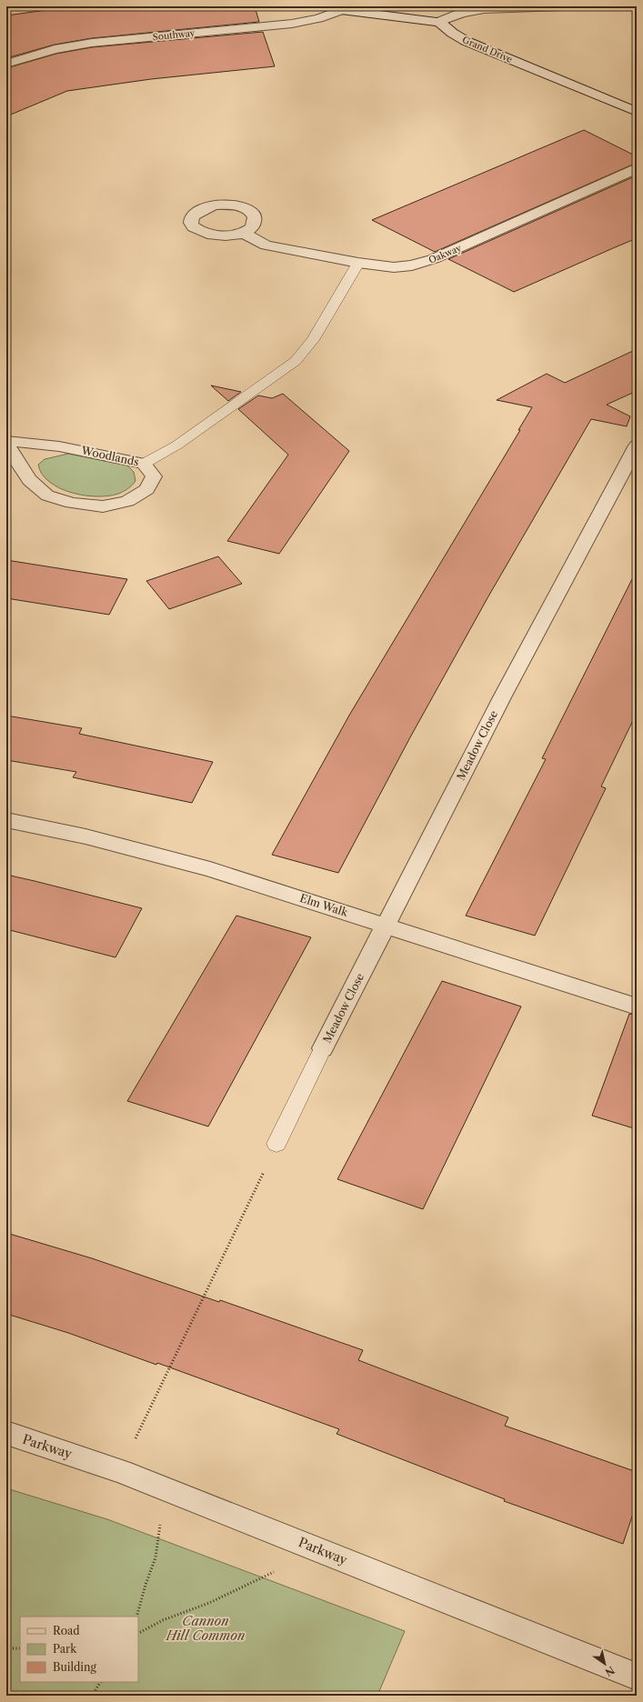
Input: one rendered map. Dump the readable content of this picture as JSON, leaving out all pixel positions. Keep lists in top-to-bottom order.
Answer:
{
  "streets": {
    "street": [
      "Southway",
      "Grand Drive",
      "Oakway",
      "Woodlands",
      "Meadow Close",
      "Elm Walk",
      "Parkway"
    ]
  },
  "crossings": [
    ["Meadow Close", "Elm Walk"]
  ],
  "parks": ["Cannon Hill Common"],
  "legend": ["Road", "Park", "Building"],
  "north": "bottom right"
}
